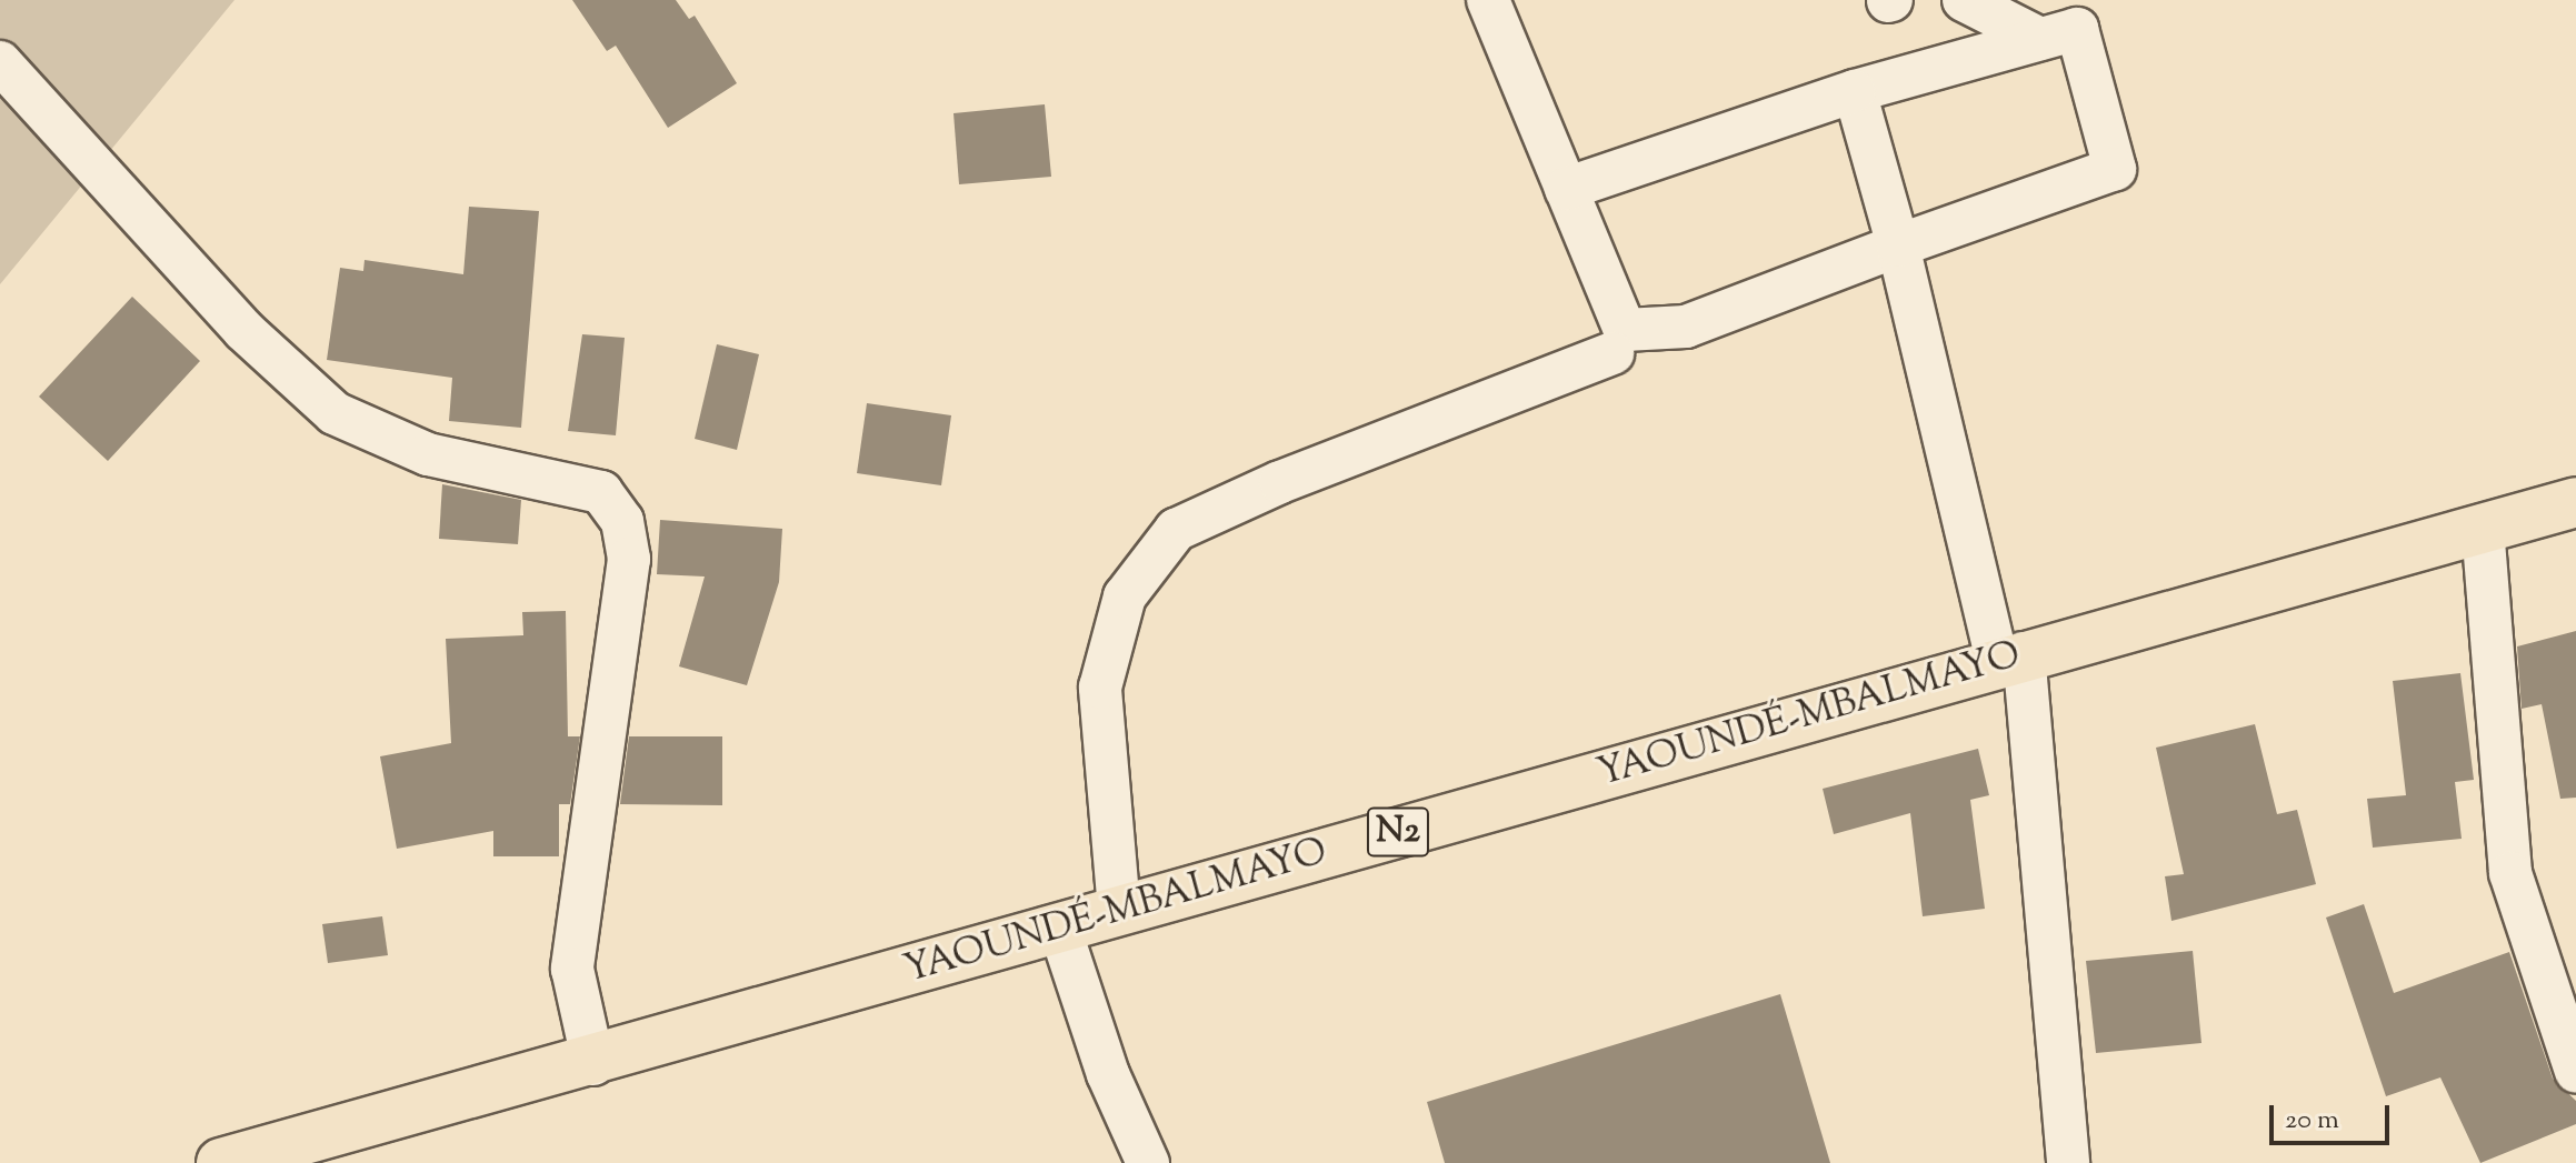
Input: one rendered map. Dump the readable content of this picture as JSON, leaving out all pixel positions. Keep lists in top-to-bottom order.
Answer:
{
  "streets": {
    "highway": ["YAOUNDÉ-MBALMAYO", "N2"]
  },
  "scale_bar": "20 m"
}
